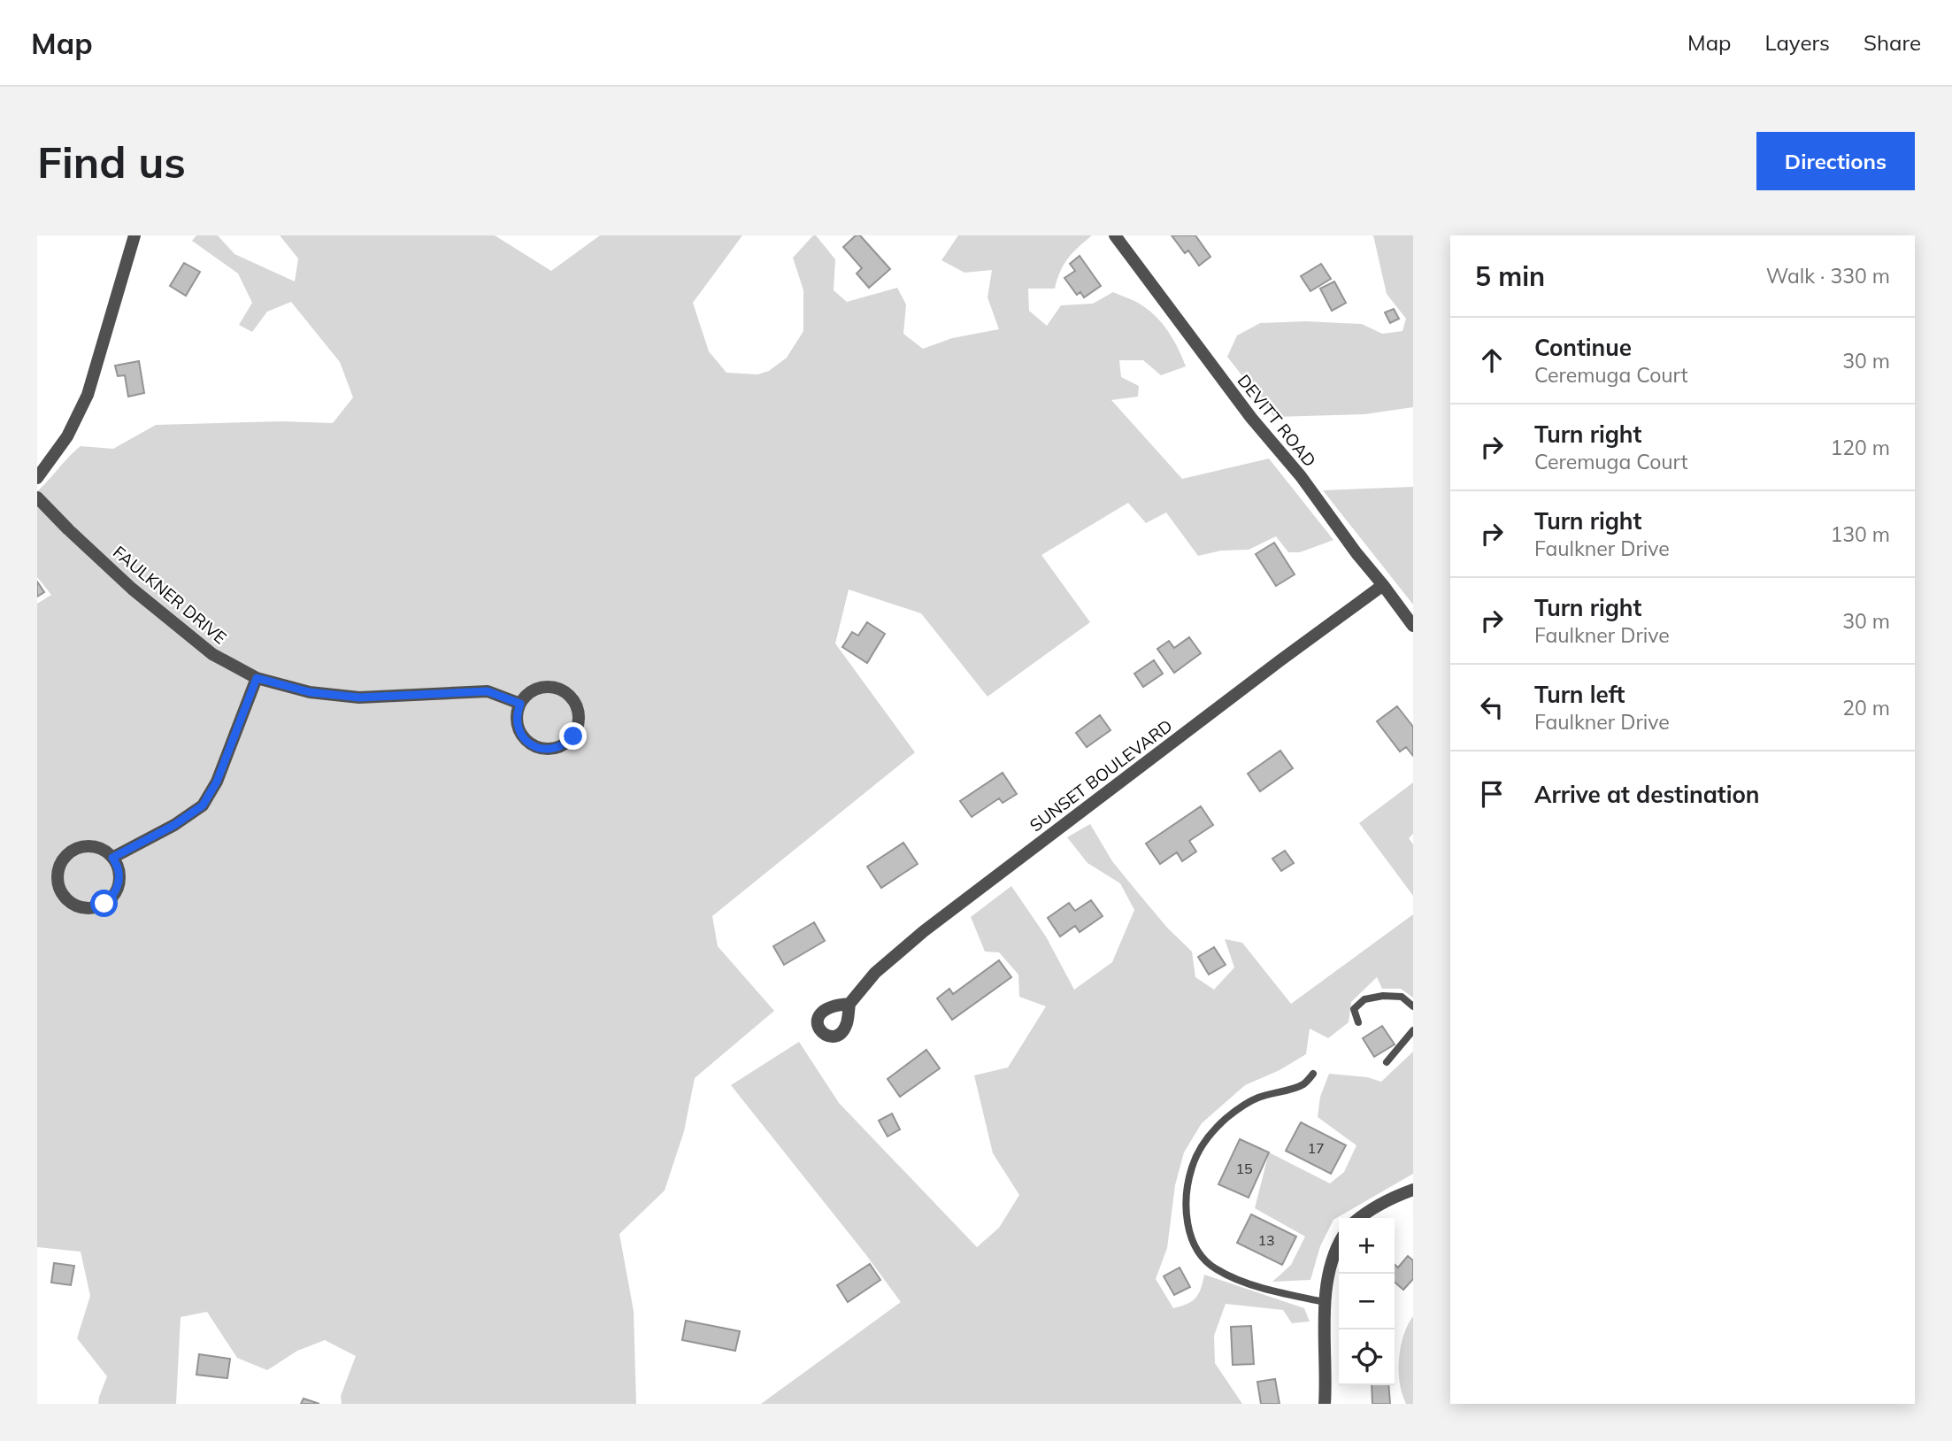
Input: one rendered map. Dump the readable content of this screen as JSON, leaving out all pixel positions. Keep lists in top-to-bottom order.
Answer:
{
  "streets": {
    "street": ["DEVITT ROAD", "FAULKNER DRIVE", "SUNSET BOULEVARD"]
  },
  "crossings": [
    ["DEVITT ROAD", "SUNSET BOULEVARD"]
  ],
  "house_numbers": ["17", "15", "13"],
  "page": {
    "header": "Map",
    "nav": ["Map", "Layers", "Share"],
    "buttons": "Directions",
    "title": "Find us",
    "heading": ["5 min", "Walk · 330 m"],
    "list": [
      ["Continue", "Ceremuga Court", "30 m"],
      ["Turn right", "Ceremuga Court", "120 m"],
      ["Turn right", "Faulkner Drive", "130 m"],
      ["Turn right", "Faulkner Drive", "30 m"],
      ["Turn left", "Faulkner Drive", "20 m"],
      "Arrive at destination"
    ],
    "map_buttons": ["+", "−"]
  }
}
